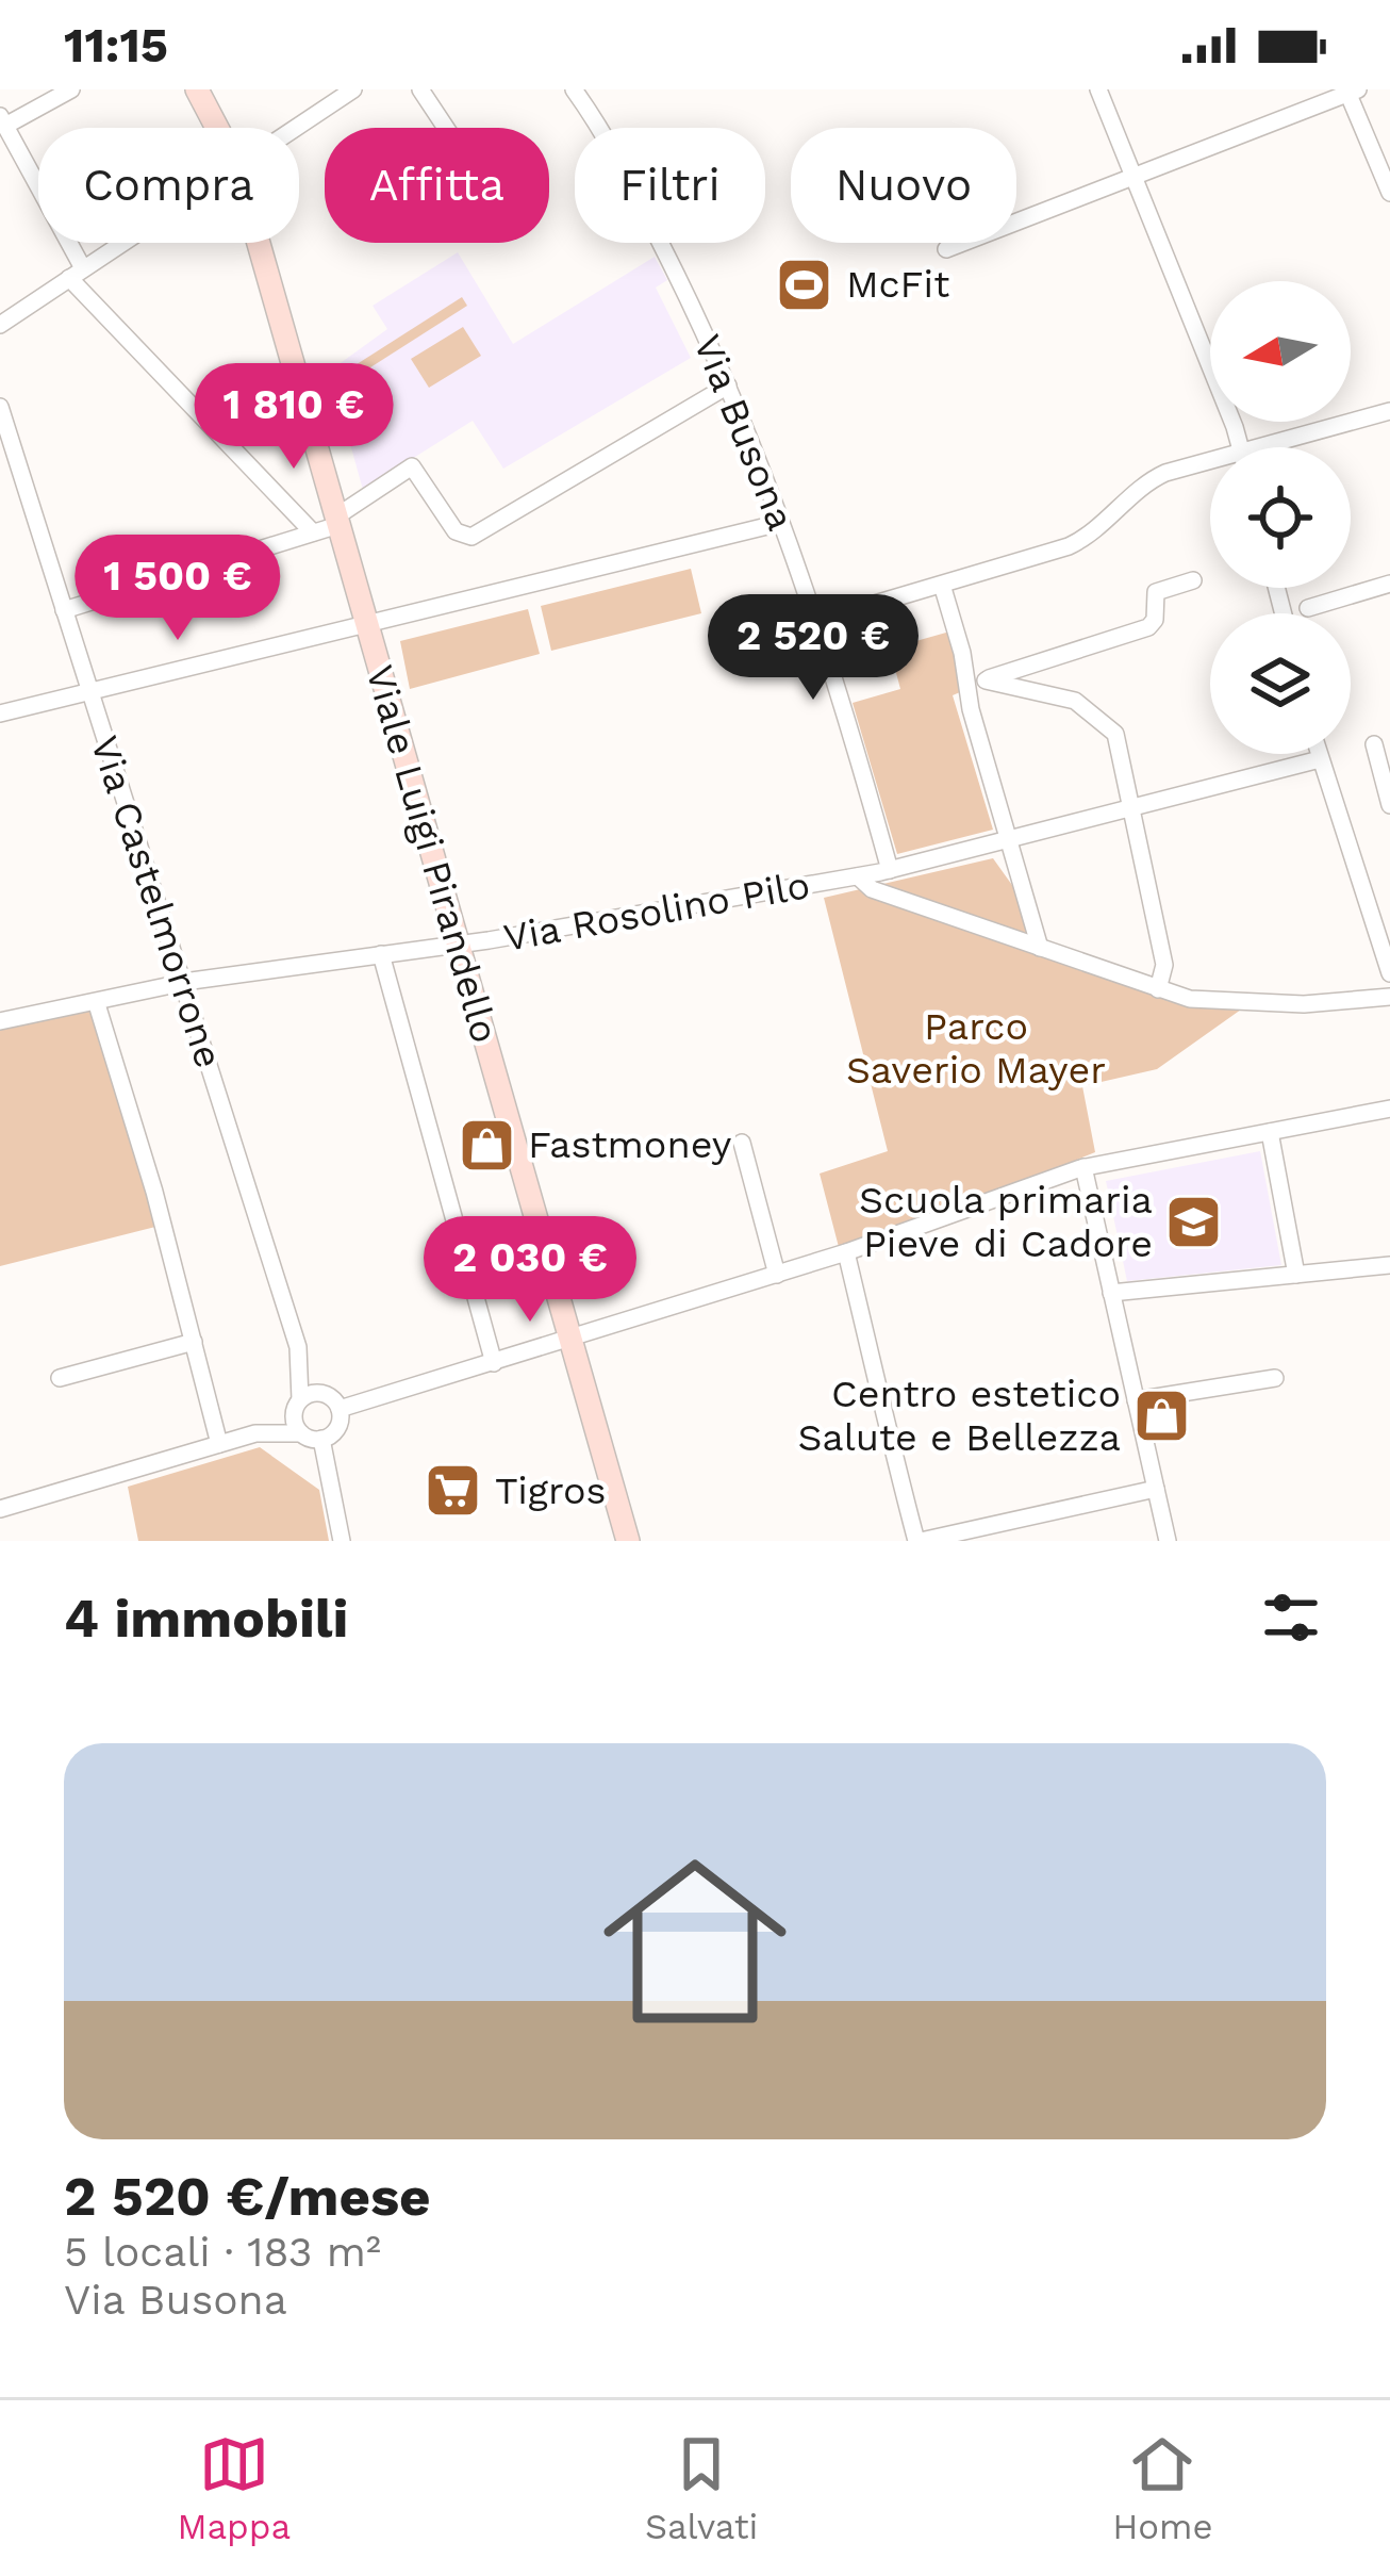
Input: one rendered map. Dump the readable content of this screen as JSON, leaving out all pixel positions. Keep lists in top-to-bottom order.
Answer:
{
  "streets": {
    "main road": ["Viale Luigi Pirandello"],
    "street": ["Via Busona", "Via Castelmorrone", "Via Rosolino Pilo"]
  },
  "crossings": [
    ["Via Busona", "Via Rosolino Pilo"],
    ["Viale Luigi Pirandello", "Via Rosolino Pilo"],
    ["Via Castelmorrone", "Via Rosolino Pilo"]
  ],
  "parks": ["Parco Saverio Mayer"],
  "places": {
    "sports": ["McFit"],
    "shop": ["Fastmoney", "Centro estetico Salute e Bellezza"],
    "school or university": ["Scuola primaria Pieve di Cadore"],
    "supermarket": ["Tigros"]
  },
  "north": "left",
  "page": {
    "status": "11:15",
    "chip": [
      "Compra",
      "Affitta",
      "Filtri",
      "Nuovo"
    ],
    "price": [
      "1 810 €",
      "1 500 €",
      "2 520 €",
      "2 030 €"
    ],
    "heading": "4 immobili",
    "list": [
      {
        "name": "2 520 €/mese",
        "note": "5 locali · 183 m² · Via Busona"
      }
    ],
    "tabs": ["Mappa", "Salvati", "Home"]
  }
}
